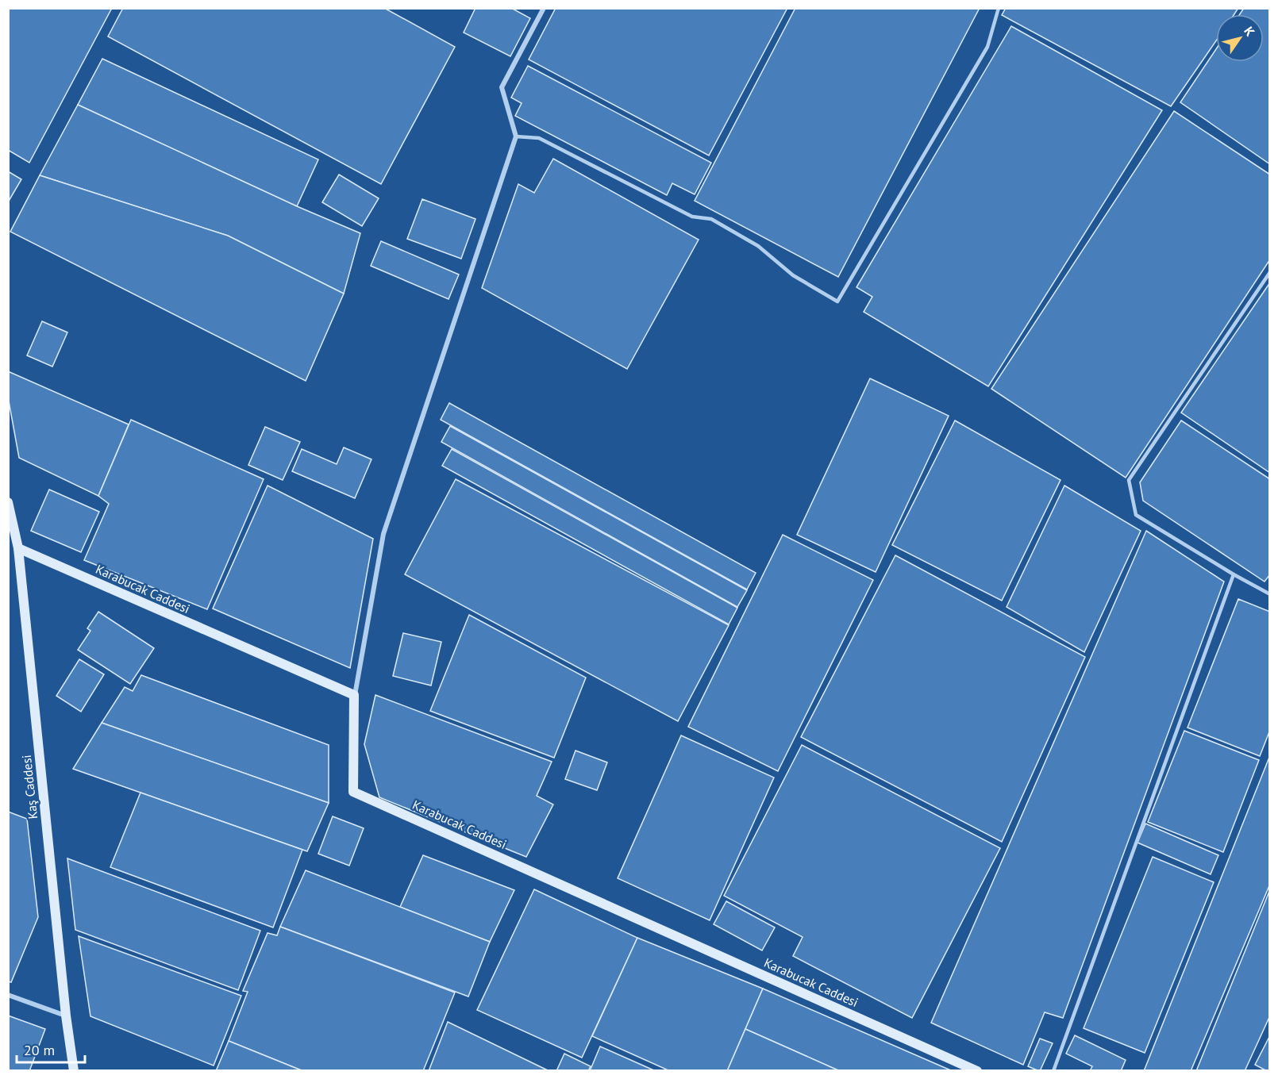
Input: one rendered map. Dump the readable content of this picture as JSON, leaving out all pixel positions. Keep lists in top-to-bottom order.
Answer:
{
  "streets": {
    "street": ["Karabucak Caddesi", "Kaş Caddesi"]
  },
  "crossings": [
    ["Karabucak Caddesi", "Kaş Caddesi"]
  ],
  "scale_bar": "20 m",
  "north": "top right"
}
